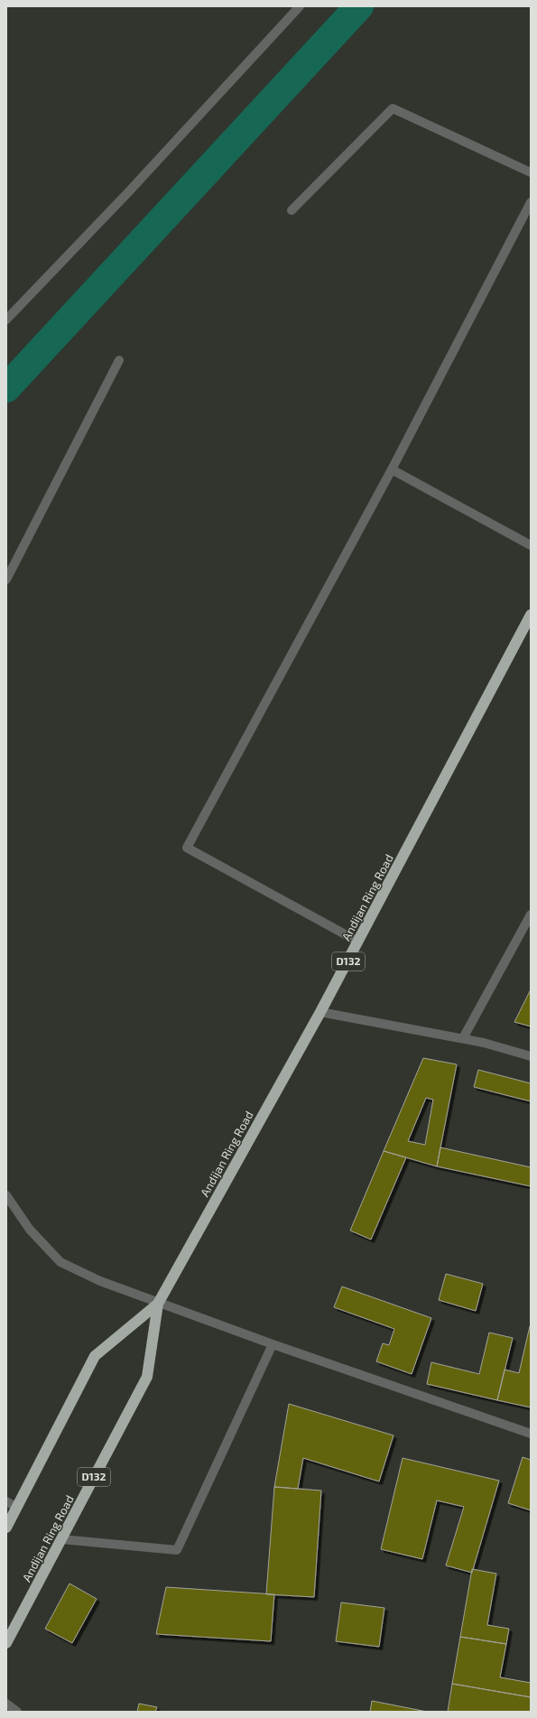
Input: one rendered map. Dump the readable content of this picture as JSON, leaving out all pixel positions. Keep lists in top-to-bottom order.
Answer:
{
  "streets": {
    "highway": ["Andijan Ring Road", "D132"]
  }
}
